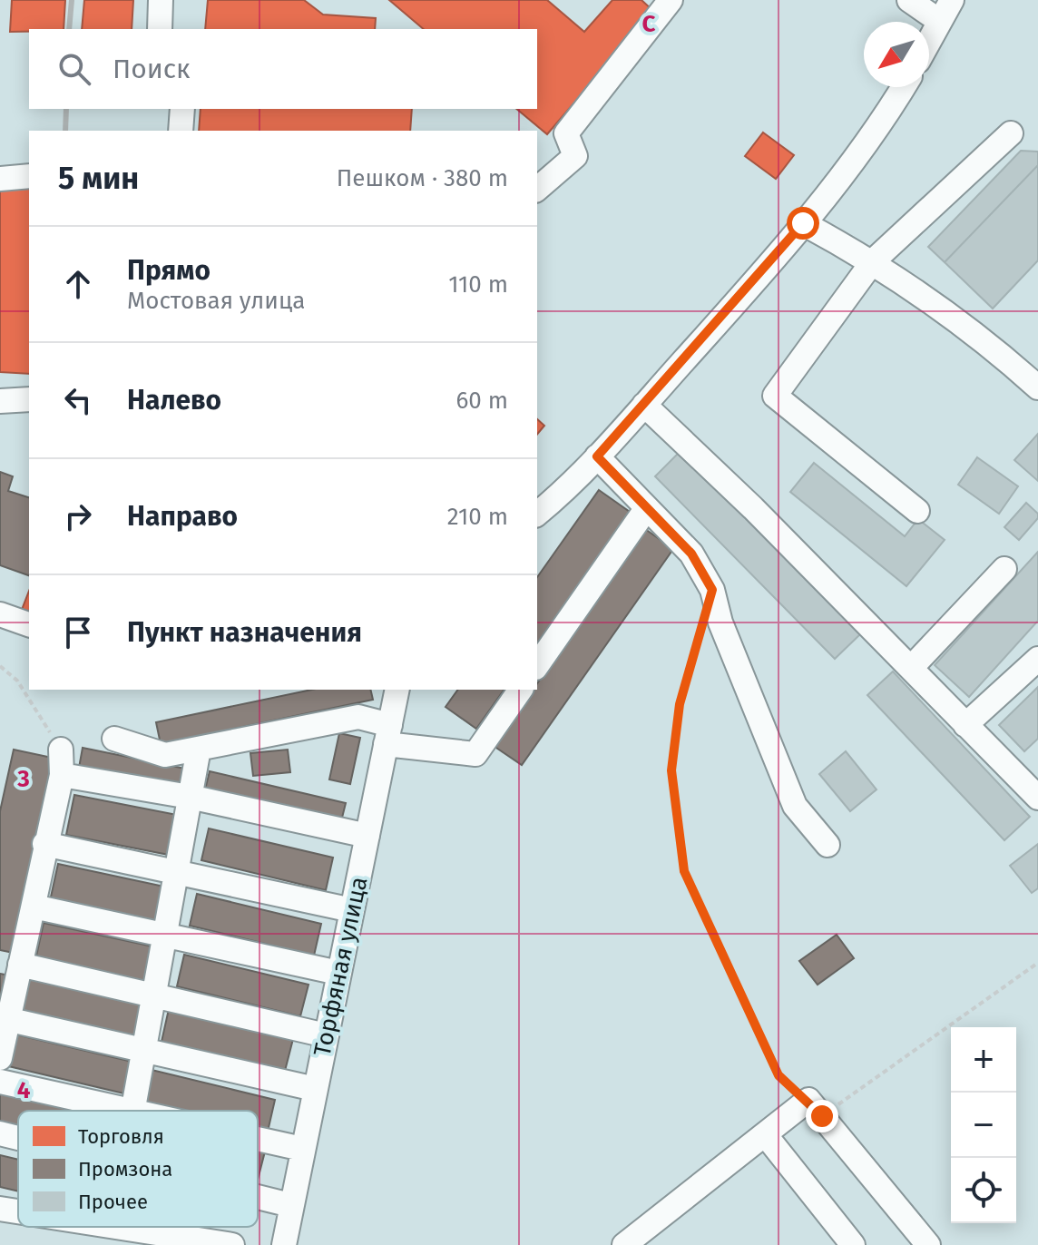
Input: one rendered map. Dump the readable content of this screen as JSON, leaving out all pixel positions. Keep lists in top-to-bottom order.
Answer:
{
  "streets": {
    "street": ["Торфяная улица"]
  },
  "legend": ["Торговля", "Промзона", "Прочее"],
  "north": "bottom left",
  "page": {
    "search": "Поиск",
    "heading": ["5 мин", "Пешком · 380 m"],
    "list": [
      ["Прямо", "Мостовая улица", "110 m"],
      ["Налево", "60 m"],
      ["Направо", "210 m"],
      "Пункт назначения"
    ],
    "map_buttons": ["+", "−"]
  },
  "grid": {
    "columns": ["C"],
    "rows": ["3", "4"]
  }
}
